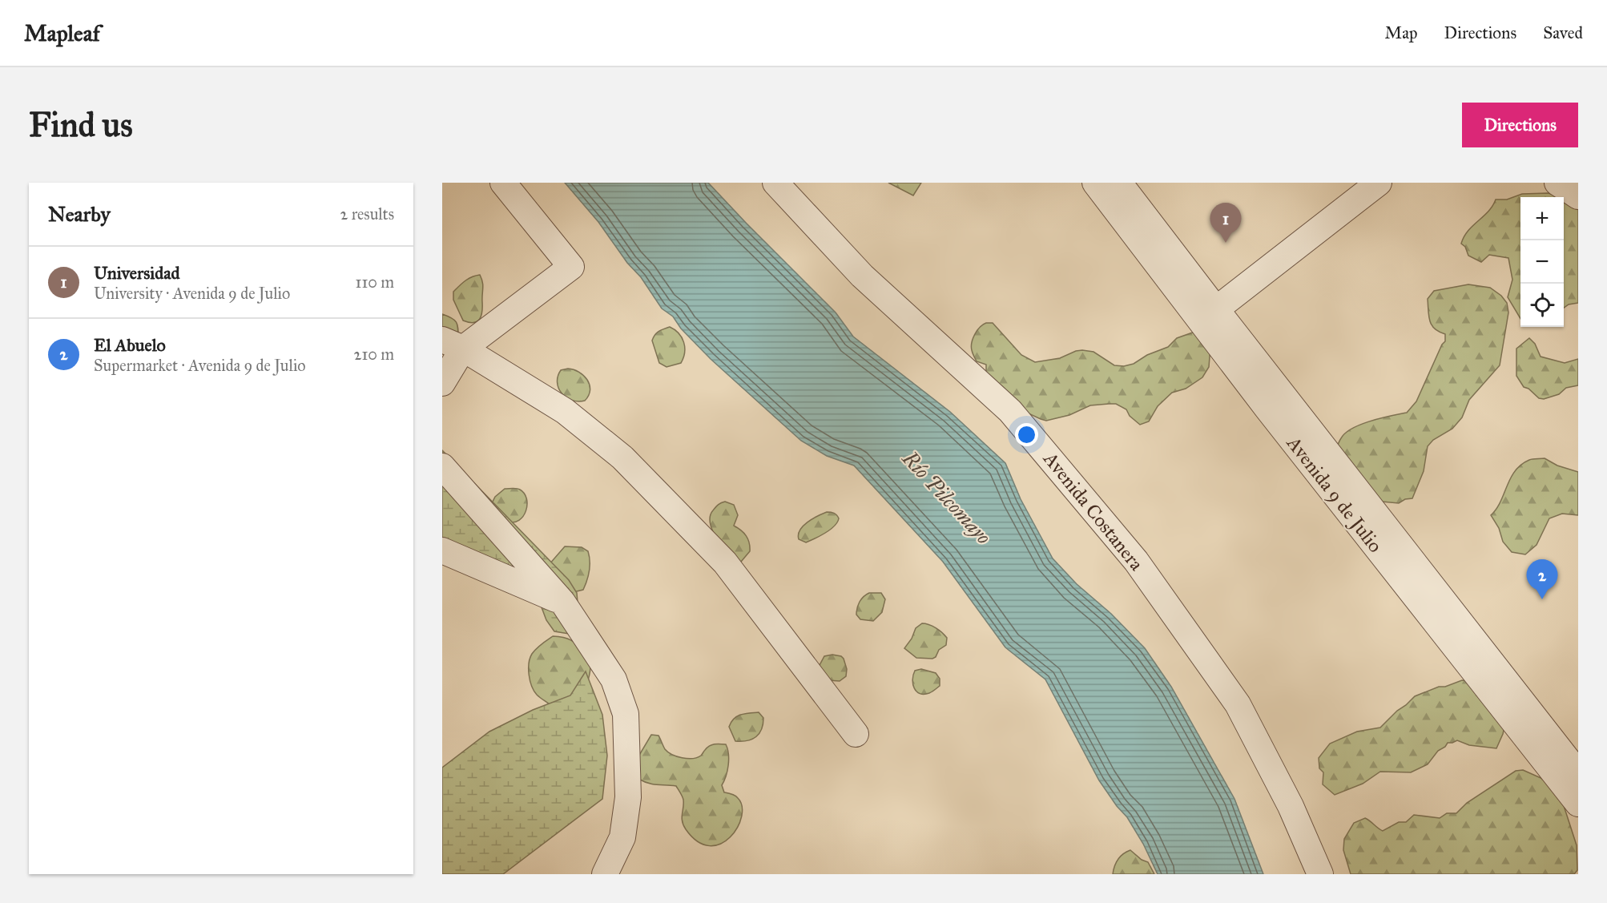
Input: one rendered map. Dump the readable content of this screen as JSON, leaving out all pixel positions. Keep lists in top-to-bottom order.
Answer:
{
  "streets": {
    "street": ["Avenida 9 de Julio", "Avenida Costanera"]
  },
  "water": ["Río Pilcomayo"],
  "page": {
    "header": "Mapleaf",
    "nav": ["Map", "Directions", "Saved"],
    "buttons": "Directions",
    "title": "Find us",
    "heading": ["Nearby", "2 results"],
    "map_buttons": ["+", "−"],
    "pins": ["1", "2"],
    "list": [
      {
        "mark": "1",
        "name": "Universidad",
        "note": "University · Avenida 9 de Julio",
        "value": "110 m"
      },
      {
        "mark": "2",
        "name": "El Abuelo",
        "note": "Supermarket · Avenida 9 de Julio",
        "value": "210 m"
      }
    ]
  }
}
